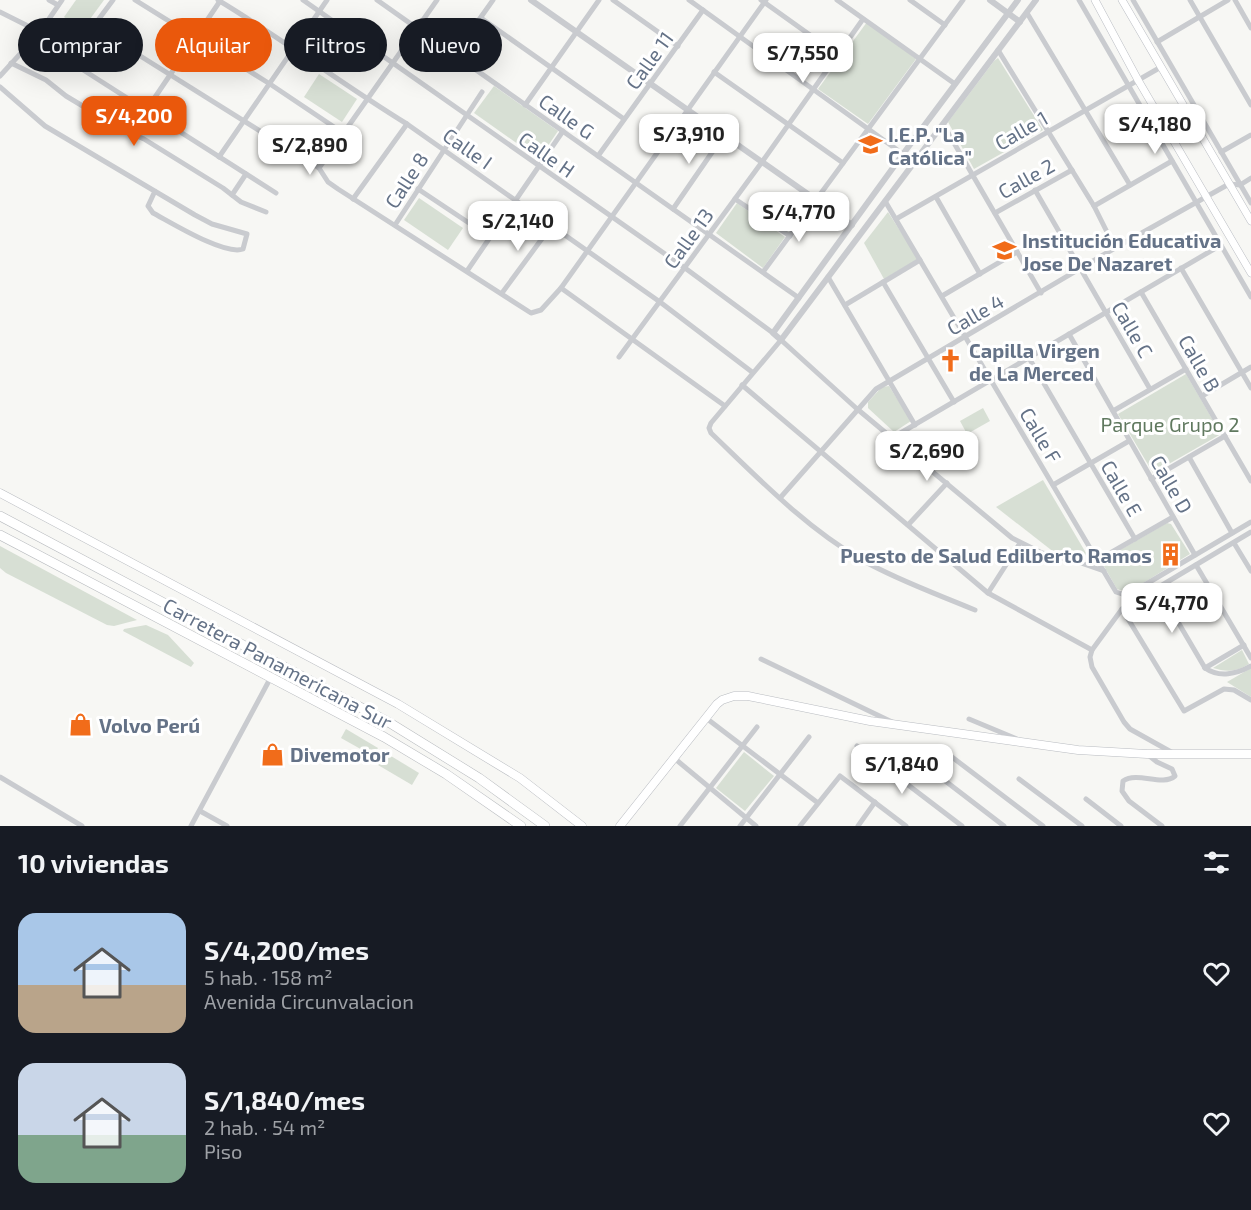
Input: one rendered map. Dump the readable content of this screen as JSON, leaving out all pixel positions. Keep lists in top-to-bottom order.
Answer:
{
  "streets": {
    "highway": ["Carretera Panamericana Sur"],
    "street": [
      "Calle 11",
      "Calle G",
      "Calle 1",
      "Calle I",
      "Calle H",
      "Calle 2",
      "Calle 8",
      "Calle 13",
      "Calle 4",
      "Calle C",
      "Calle B",
      "Calle F",
      "Calle D",
      "Calle E"
    ]
  },
  "crossings": [
    ["Calle 11", "Calle G"],
    ["Calle G", "Calle 13"],
    ["Calle 1", "Calle F"],
    ["Calle I", "Calle 8"],
    ["Calle I", "Calle 13"],
    ["Calle H", "Calle 8"],
    ["Calle H", "Calle 13"],
    ["Calle 2", "Calle C"],
    ["Calle 4", "Calle C"],
    ["Calle 4", "Calle F"],
    ["Calle F", "Calle D"]
  ],
  "parks": ["Parque Grupo 2"],
  "places": {
    "school or university": ["I.E.P. \"La Católica\"", "Institución Educativa Jose De Nazaret"],
    "church": ["Capilla Virgen de La Merced"],
    "building": ["Puesto de Salud Edilberto Ramos"],
    "shop": ["Volvo Perú", "Divemotor"]
  },
  "page": {
    "chip": [
      "Comprar",
      "Alquilar",
      "Filtros",
      "Nuevo"
    ],
    "price": [
      "S/7,550",
      "S/4,200",
      "S/4,180",
      "S/3,910",
      "S/2,890",
      "S/4,770",
      "S/2,140",
      "S/2,690",
      "S/4,770",
      "S/1,840"
    ],
    "heading": "10 viviendas",
    "list": [
      {
        "name": "S/4,200/mes",
        "note": "5 hab. · 158 m² · Avenida Circunvalacion"
      },
      {
        "name": "S/1,840/mes",
        "note": "2 hab. · 54 m² · Piso"
      }
    ]
  }
}
